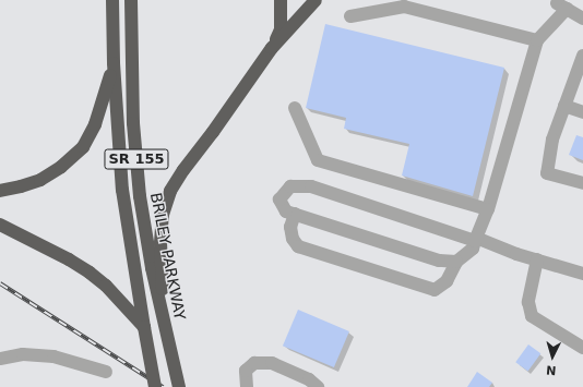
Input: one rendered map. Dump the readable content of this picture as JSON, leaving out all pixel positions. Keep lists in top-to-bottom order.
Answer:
{
  "streets": {
    "highway": ["SR 155", "BRILEY PARKWAY"]
  },
  "north": "bottom"
}
